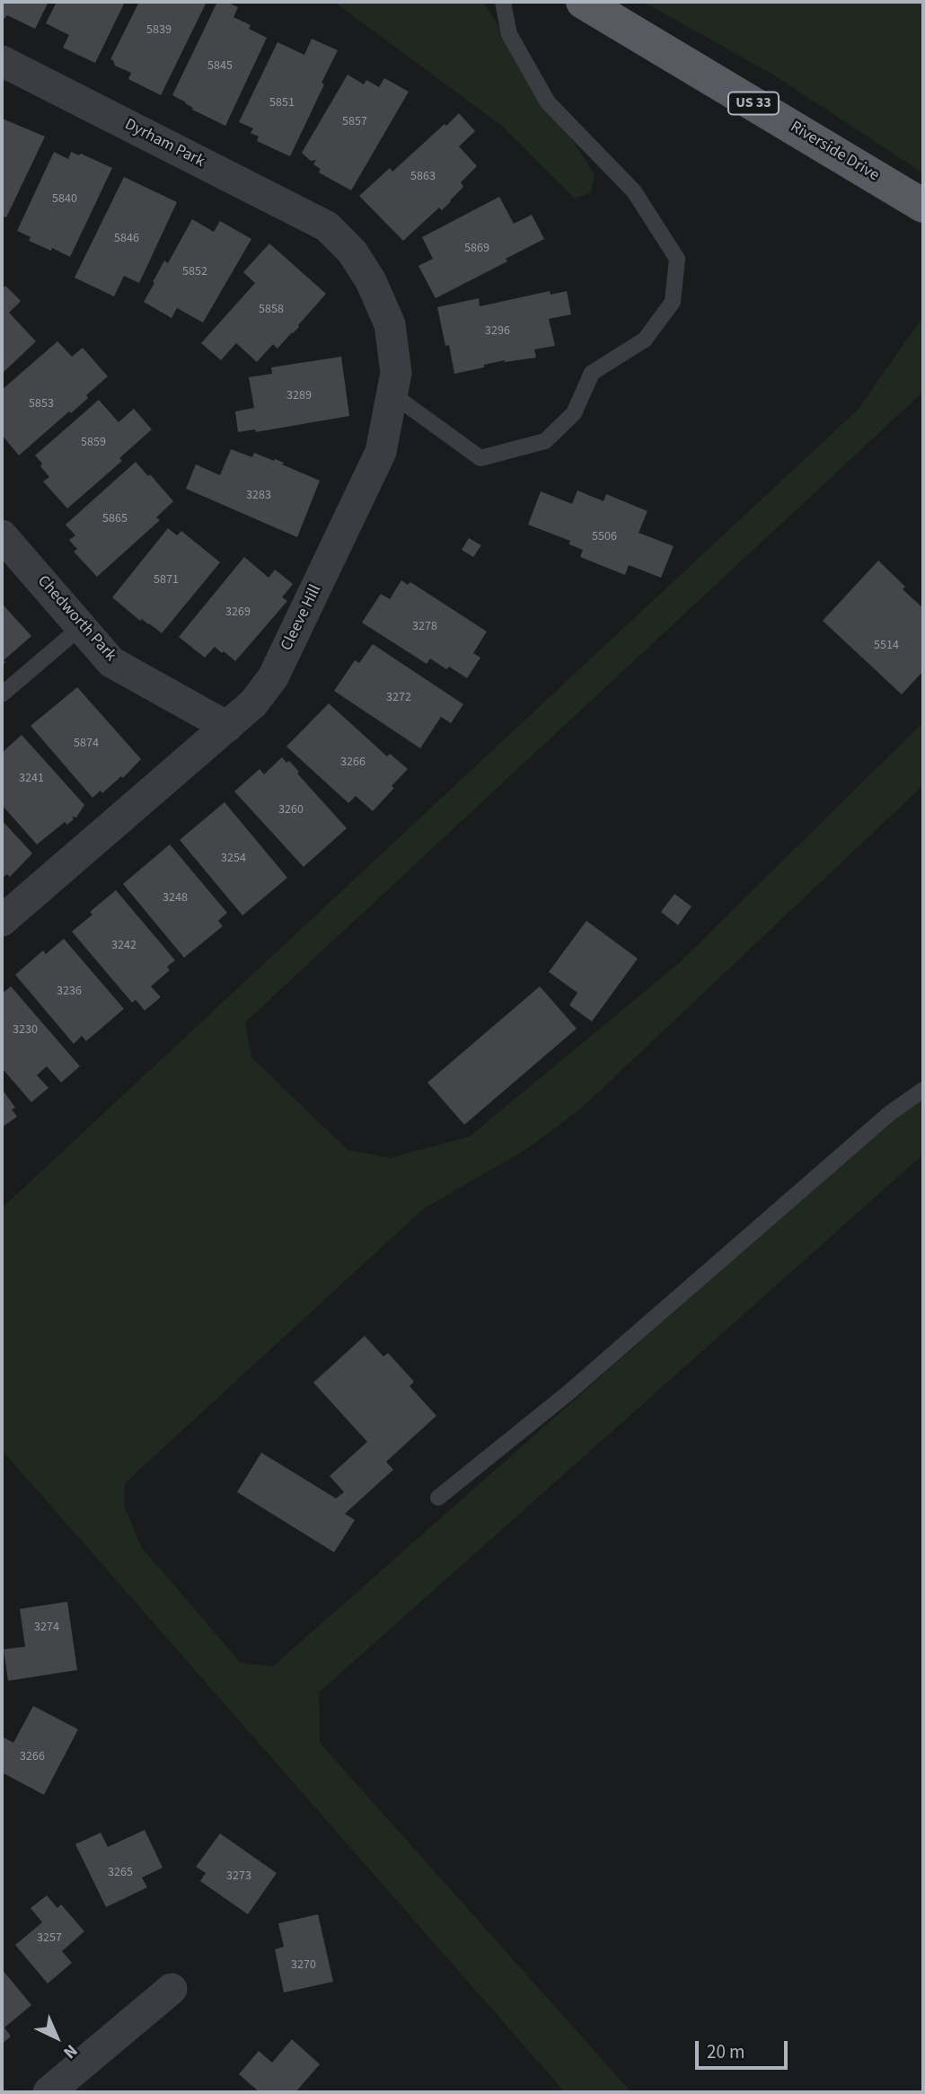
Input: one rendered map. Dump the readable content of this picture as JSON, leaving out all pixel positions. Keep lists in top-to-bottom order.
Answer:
{
  "streets": {
    "main road": ["US 33", "Riverside Drive"],
    "street": ["Dyrham Park", "Cleeve Hill", "Chedworth Park"]
  },
  "crossings": [
    ["Dyrham Park", "Cleeve Hill"],
    ["Cleeve Hill", "Chedworth Park"]
  ],
  "house_numbers": [
    "5839",
    "5845",
    "5851",
    "5857",
    "5863",
    "5840",
    "5846",
    "5869",
    "5852",
    "5858",
    "3296",
    "3289",
    "5853",
    "5859",
    "3283",
    "5865",
    "5506",
    "5871",
    "3269",
    "3278",
    "5514",
    "3272",
    "5874",
    "3266",
    "3241",
    "3260",
    "3254",
    "3248",
    "3242",
    "3236",
    "3230",
    "3274",
    "3266",
    "3265",
    "3273",
    "3257",
    "3270"
  ],
  "scale_bar": "20 m",
  "north": "bottom right"
}
